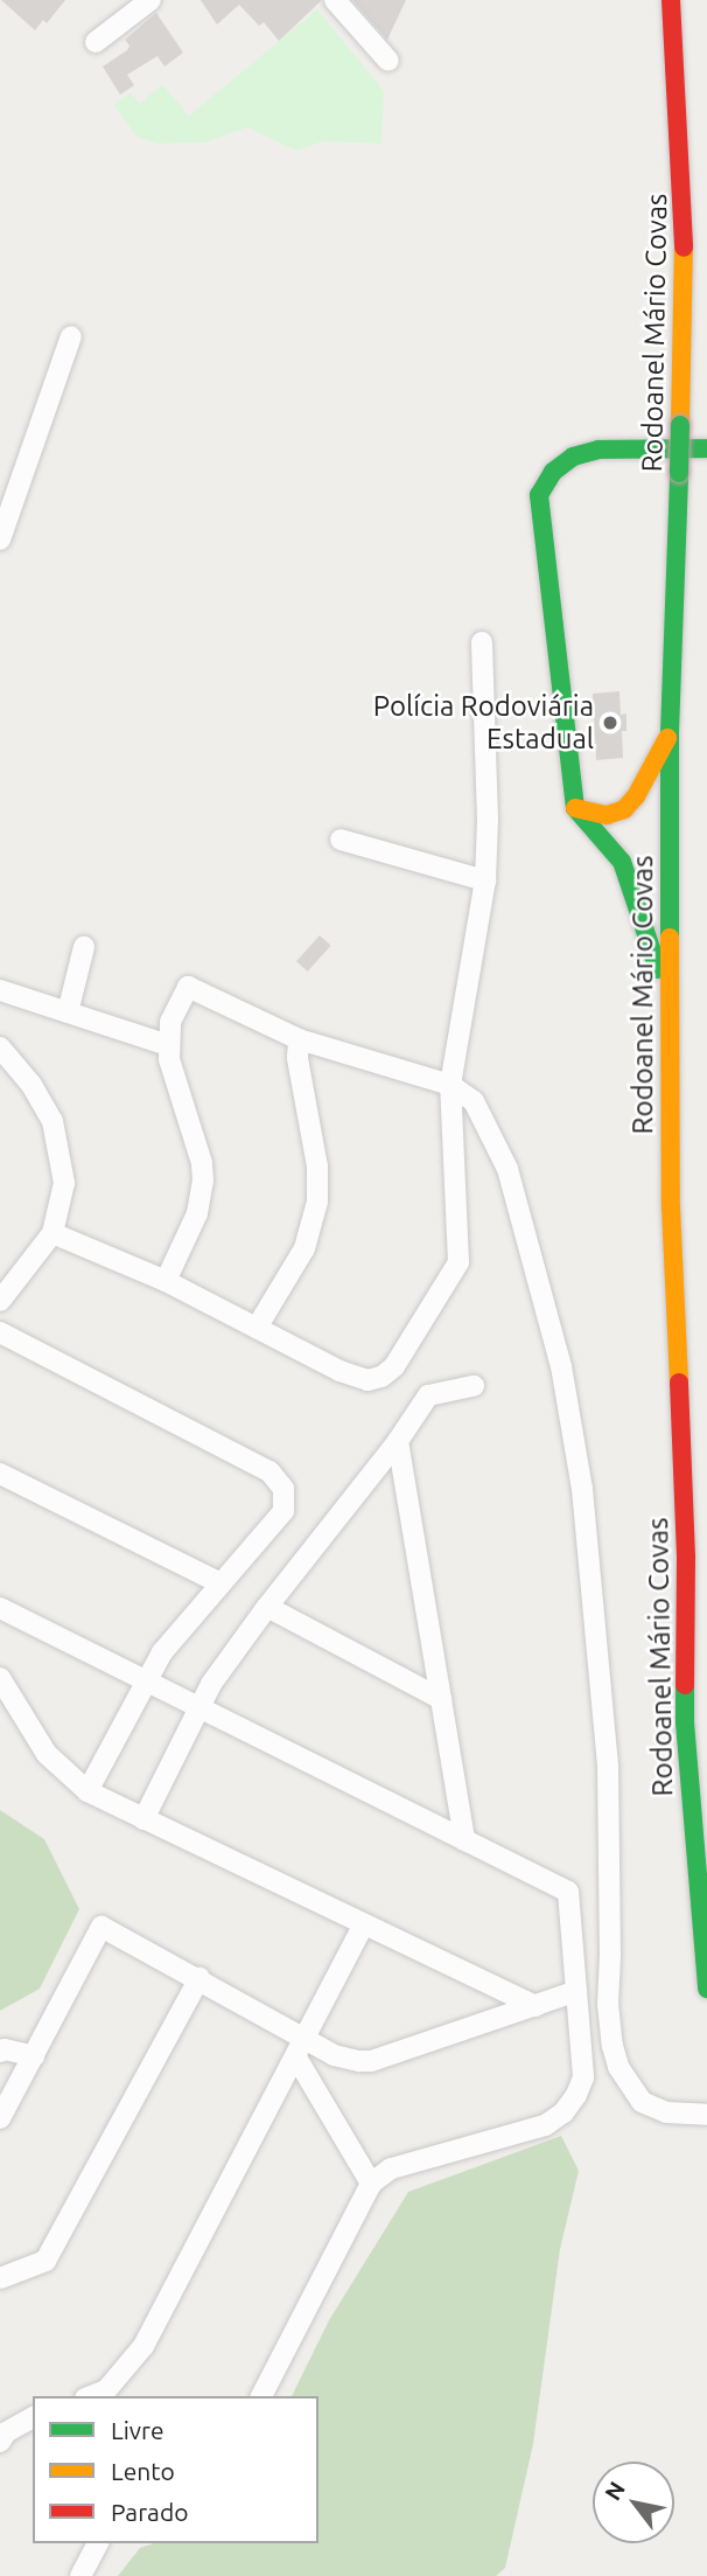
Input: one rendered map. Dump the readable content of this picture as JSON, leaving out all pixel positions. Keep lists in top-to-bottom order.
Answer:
{
  "streets": {
    "highway": ["Rodoanel Mário Covas"]
  },
  "places": ["Polícia Rodoviária Estadual"],
  "legend": ["Livre", "Lento", "Parado"],
  "north": "top left"
}
